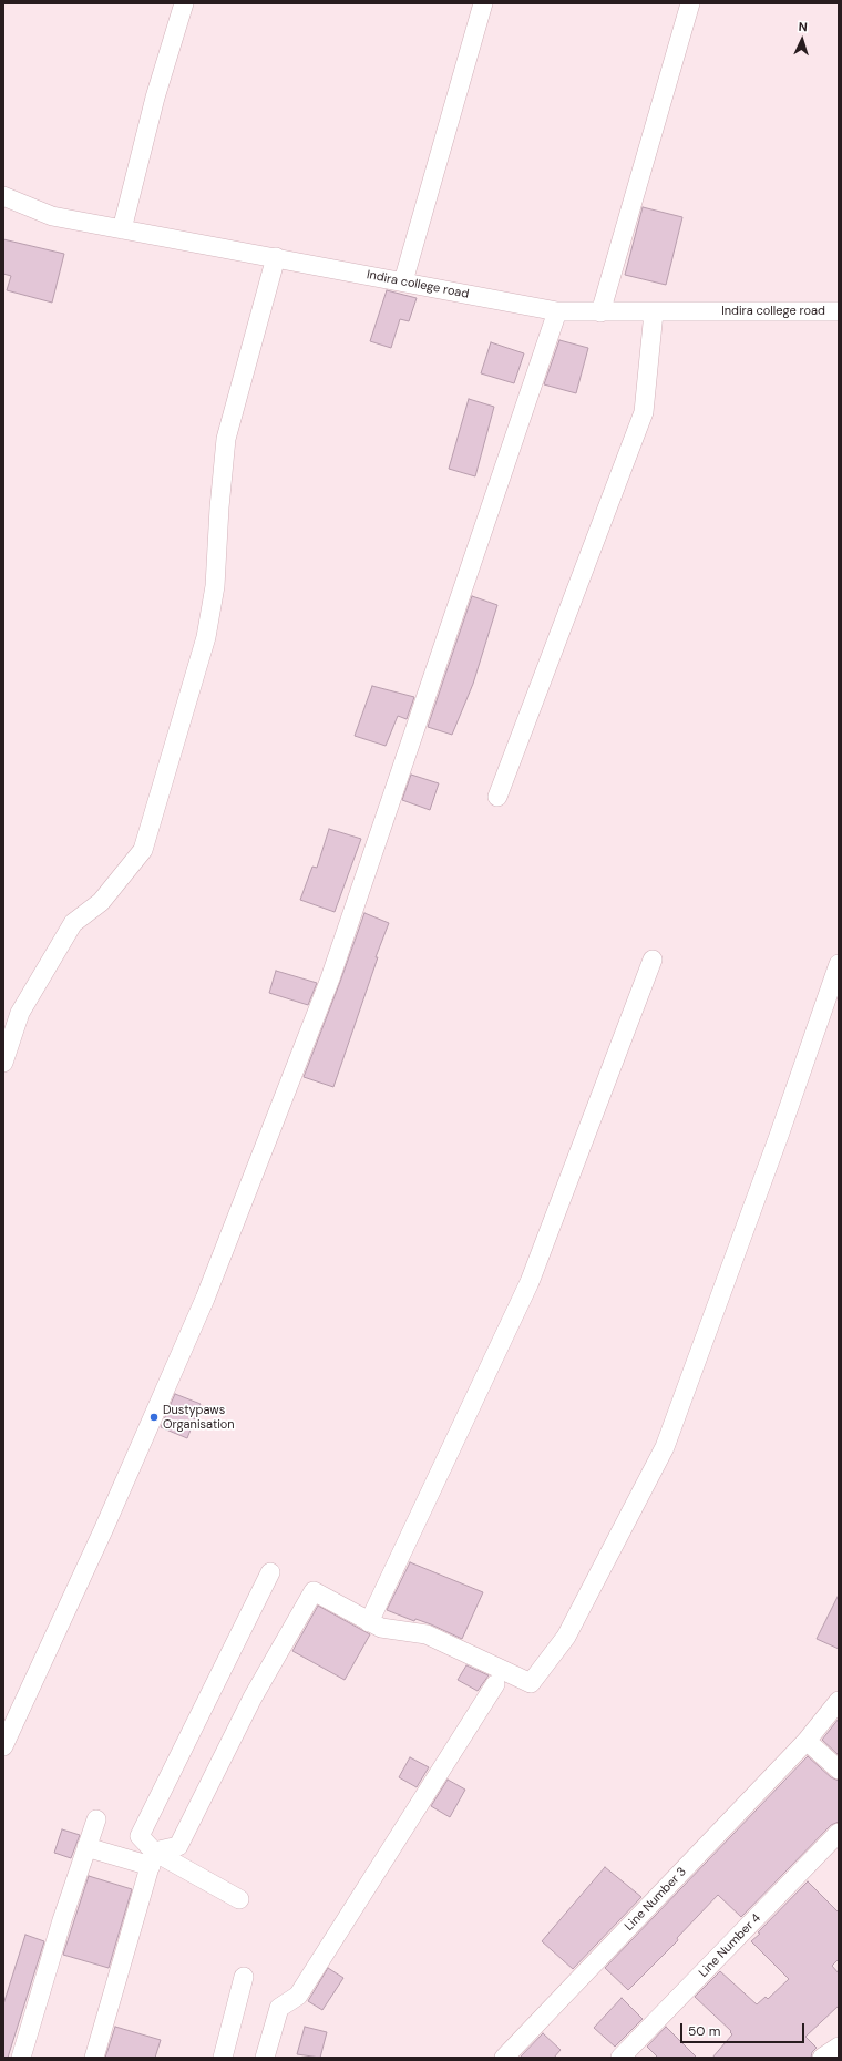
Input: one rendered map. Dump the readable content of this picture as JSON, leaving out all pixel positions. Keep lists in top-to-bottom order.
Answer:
{
  "streets": {
    "street": ["Indira college road", "Line Number 3", "Line Number 4"]
  },
  "places": ["Dustypaws Organisation"],
  "scale_bar": "50 m",
  "north": "top"
}
